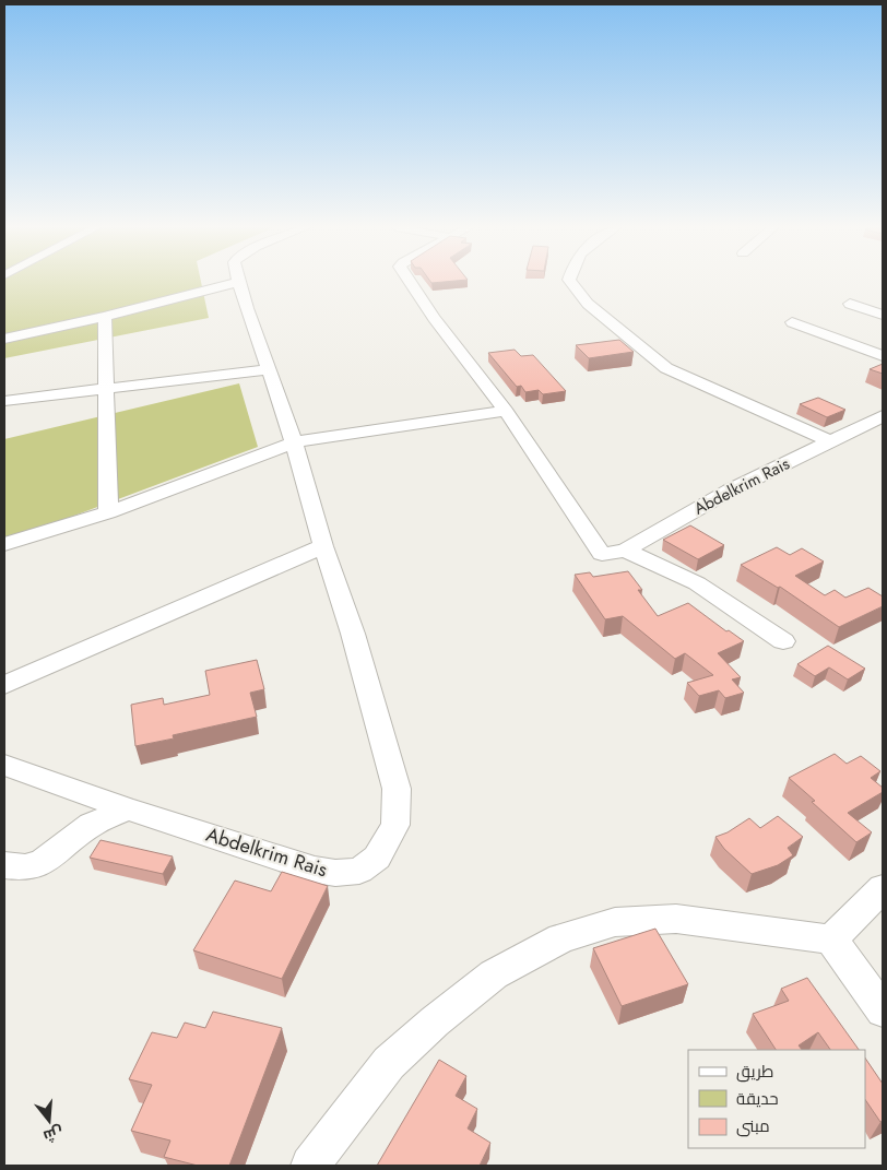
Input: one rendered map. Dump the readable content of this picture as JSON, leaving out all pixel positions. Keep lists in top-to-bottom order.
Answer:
{
  "streets": {
    "street": ["Abdelkrim Rais"]
  },
  "legend": ["طريق", "حديقة", "مبنى"],
  "north": "bottom"
}
